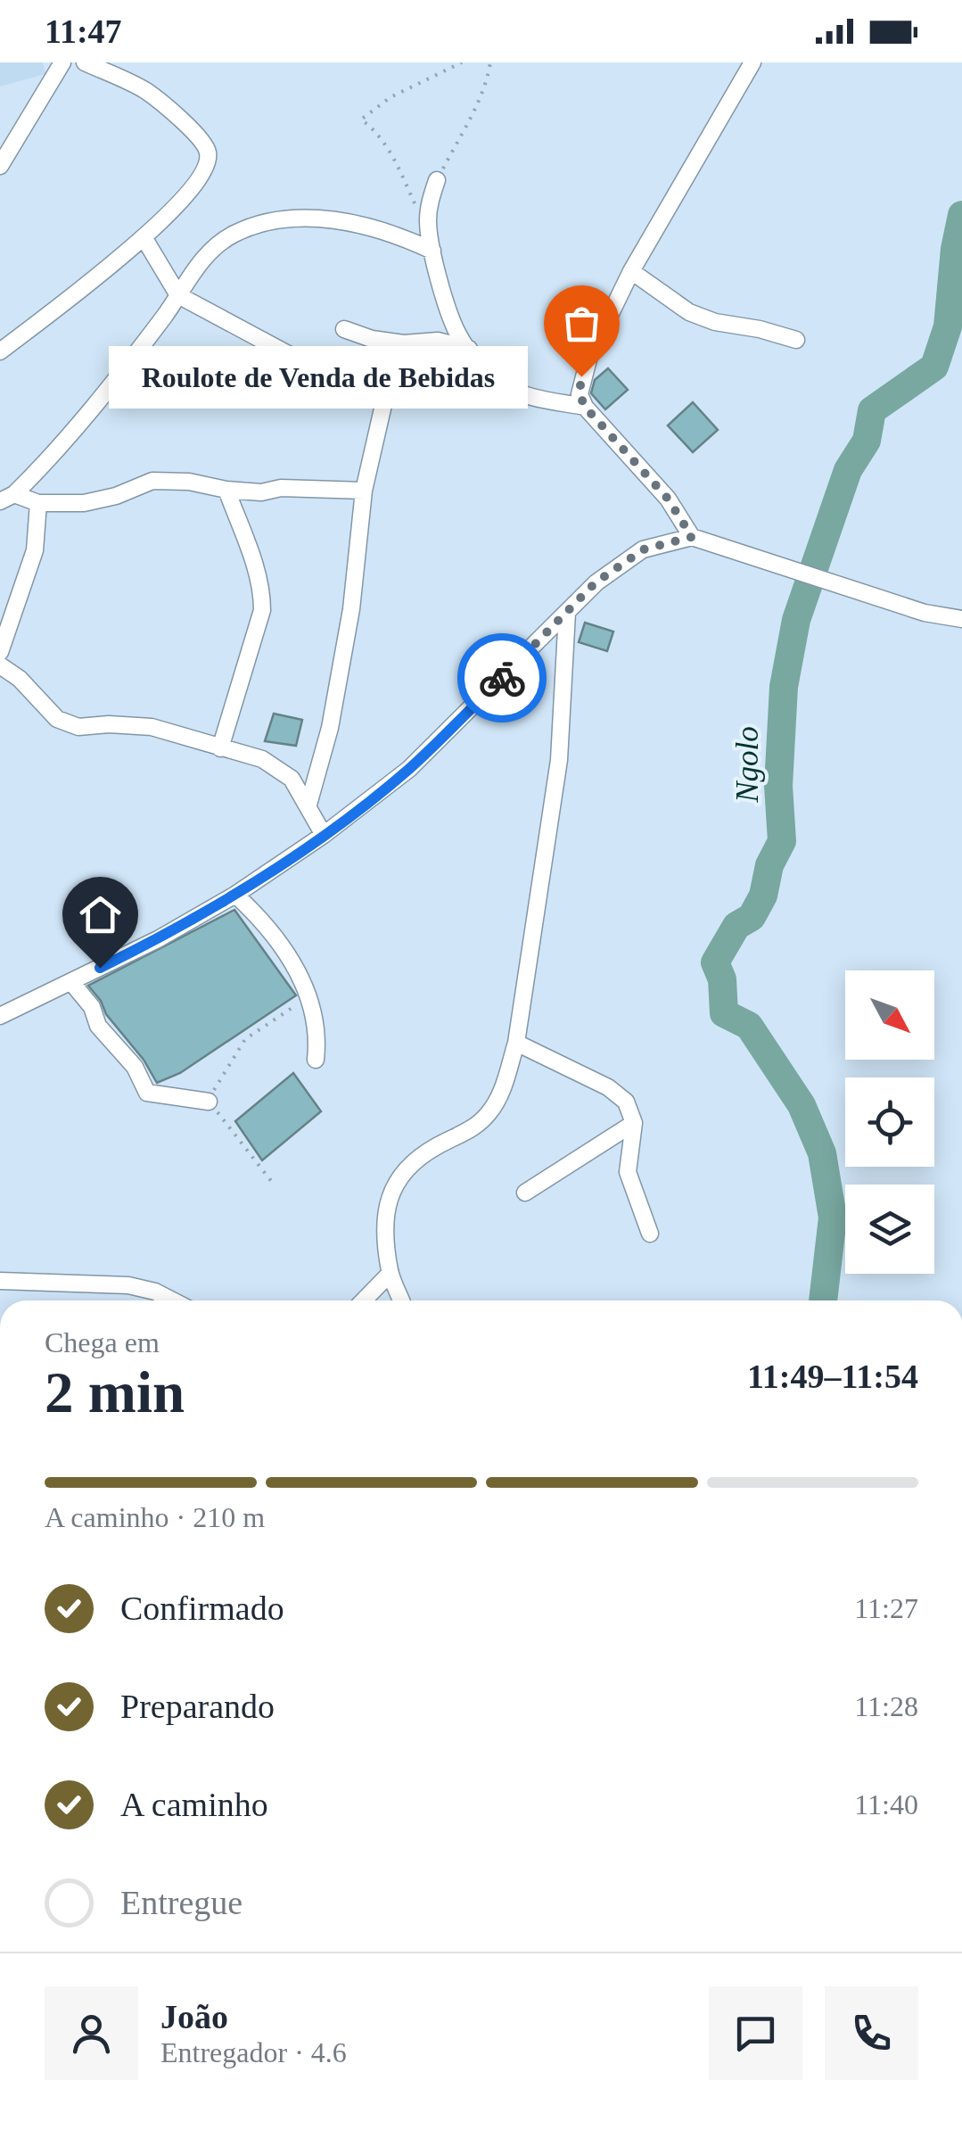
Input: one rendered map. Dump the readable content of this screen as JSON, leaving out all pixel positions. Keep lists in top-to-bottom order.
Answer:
{
  "water": ["Ngolo"],
  "places": ["Roulote de Venda de Bebidas"],
  "north": "bottom right",
  "page": {
    "status": "11:47",
    "bubble": "Roulote de Venda de Bebidas",
    "heading": ["2 min", "Chega em", "11:49–11:54"],
    "panel": ["João", "Entregador · 4.6"],
    "bar": "A caminho · 210 m",
    "list": [
      ["Confirmado", "11:27"],
      ["Preparando", "11:28"],
      ["A caminho", "11:40"],
      "Entregue"
    ]
  }
}
